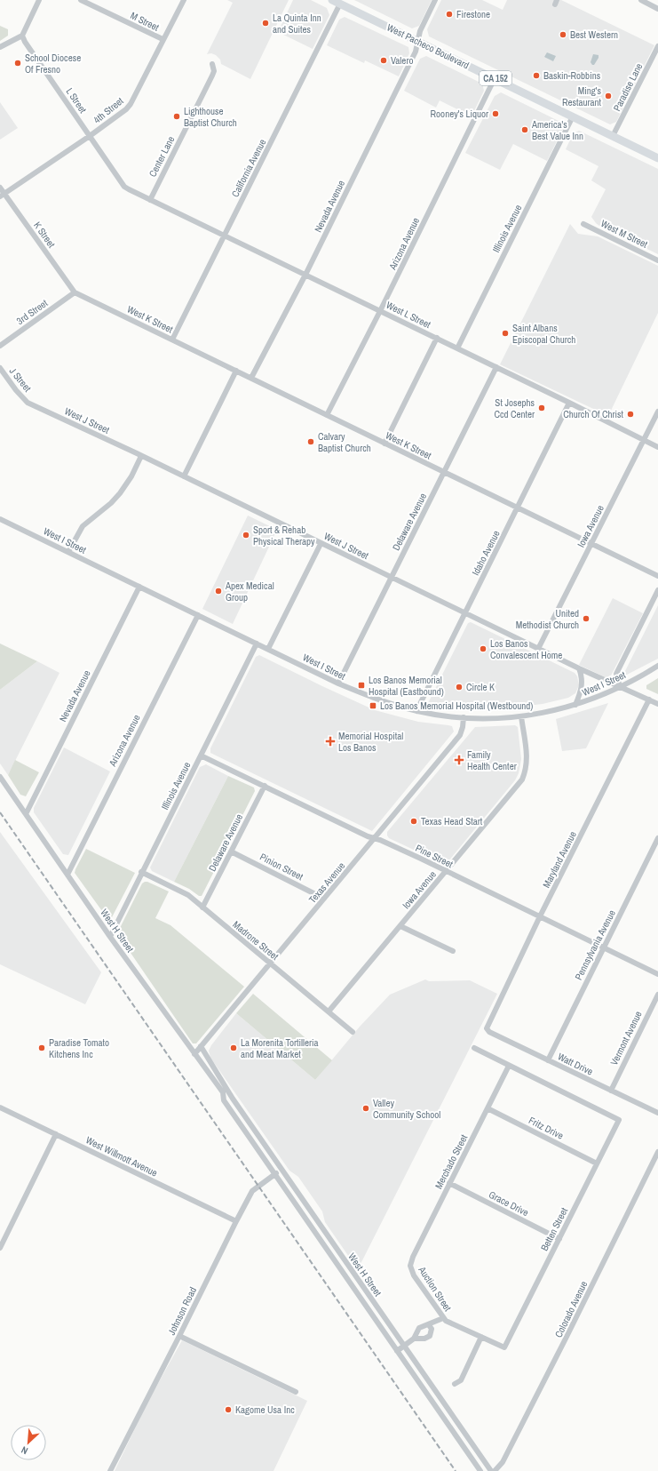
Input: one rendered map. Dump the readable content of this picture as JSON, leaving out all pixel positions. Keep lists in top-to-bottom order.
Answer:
{
  "streets": {
    "highway": ["West Pacheco Boulevard", "CA 152"],
    "street": [
      "M Street",
      "Paradise Lane",
      "L Street",
      "4th Street",
      "Center Lane",
      "California Avenue",
      "Nevada Avenue",
      "Illinois Avenue",
      "West M Street",
      "K Street",
      "Arizona Avenue",
      "3rd Street",
      "West L Street",
      "West K Street",
      "J Street",
      "West J Street",
      "Delaware Avenue",
      "Iowa Avenue",
      "West I Street",
      "Idaho Avenue",
      "Pine Street",
      "Maryland Avenue",
      "Pinion Street",
      "Texas Avenue",
      "West H Street",
      "Madrone Street",
      "Pennsylvania Avenue",
      "Vermont Avenue",
      "Watt Drive",
      "Fritz Drive",
      "West Willmott Avenue",
      "Merchado Street",
      "Grace Drive",
      "Betten Street",
      "Auction Street",
      "Colorado Avenue",
      "Johnson Road"
    ]
  },
  "crossings": [
    ["M Street", "4th Street"],
    ["West Pacheco Boulevard", "Paradise Lane"],
    ["West Pacheco Boulevard", "California Avenue"],
    ["West Pacheco Boulevard", "Nevada Avenue"],
    ["West Pacheco Boulevard", "Illinois Avenue"],
    ["West Pacheco Boulevard", "Arizona Avenue"],
    ["L Street", "4th Street"],
    ["L Street", "Center Lane"],
    ["L Street", "West L Street"],
    ["4th Street", "K Street"],
    ["Center Lane", "West L Street"],
    ["California Avenue", "West L Street"],
    ["California Avenue", "West K Street"],
    ["Nevada Avenue", "West L Street"],
    ["Nevada Avenue", "West K Street"],
    ["Nevada Avenue", "West I Street"],
    ["Nevada Avenue", "West H Street"],
    ["Illinois Avenue", "West L Street"],
    ["Illinois Avenue", "West I Street"],
    ["Illinois Avenue", "Pine Street"],
    ["Illinois Avenue", "West H Street"],
    ["Illinois Avenue", "Madrone Street"],
    ["K Street", "3rd Street"],
    ["K Street", "West K Street"],
    ["Arizona Avenue", "West L Street"],
    ["Arizona Avenue", "West K Street"],
    ["Arizona Avenue", "West I Street"],
    ["Arizona Avenue", "West H Street"],
    ["3rd Street", "West K Street"],
    ["West L Street", "Delaware Avenue"],
    ["West L Street", "Iowa Avenue"],
    ["West L Street", "Idaho Avenue"],
    ["West K Street", "Delaware Avenue"],
    ["West K Street", "Iowa Avenue"],
    ["West K Street", "Idaho Avenue"],
    ["J Street", "West J Street"],
    ["West J Street", "Delaware Avenue"],
    ["West J Street", "Iowa Avenue"],
    ["West J Street", "West I Street"],
    ["West J Street", "Idaho Avenue"],
    ["West J Street", "Maryland Avenue"],
    ["Delaware Avenue", "West I Street"],
    ["Delaware Avenue", "Pine Street"],
    ["Delaware Avenue", "Pinion Street"],
    ["Delaware Avenue", "Madrone Street"],
    ["Iowa Avenue", "West I Street"],
    ["Iowa Avenue", "Pine Street"],
    ["Iowa Avenue", "Madrone Street"],
    ["West I Street", "Idaho Avenue"],
    ["West I Street", "Texas Avenue"],
    ["Pine Street", "Maryland Avenue"],
    ["Pine Street", "Texas Avenue"],
    ["Pine Street", "Pennsylvania Avenue"],
    ["Maryland Avenue", "Watt Drive"],
    ["Pinion Street", "Texas Avenue"],
    ["Texas Avenue", "West H Street"],
    ["Texas Avenue", "Madrone Street"],
    ["West H Street", "Johnson Road"],
    ["Pennsylvania Avenue", "Watt Drive"],
    ["Vermont Avenue", "Watt Drive"],
    ["Fritz Drive", "Merchado Street"],
    ["Fritz Drive", "Betten Street"],
    ["West Willmott Avenue", "Johnson Road"],
    ["Merchado Street", "Grace Drive"],
    ["Merchado Street", "Betten Street"],
    ["Merchado Street", "Auction Street"],
    ["Grace Drive", "Betten Street"],
    ["Betten Street", "Auction Street"]
  ],
  "places": {
    "other": [
      "Firestone",
      "La Quinta Inn and Suites",
      "Best Western",
      "Valero",
      "School Diocese Of Fresno",
      "Baskin-Robbins",
      "Ming's Restaurant",
      "Rooney's Liquor",
      "Lighthouse Baptist Church",
      "America's Best Value Inn",
      "Saint Albans Episcopal Church",
      "St Josephs Ccd Center",
      "Church Of Christ",
      "Calvary Baptist Church",
      "Sport & Rehab Physical Therapy",
      "Apex Medical Group",
      "United Methodist Church",
      "Los Banos Convalescent Home",
      "Circle K",
      "Texas Head Start",
      "Paradise Tomato Kitchens Inc",
      "La Morenita Tortilleria and Meat Market",
      "Valley Community School",
      "Kagome Usa Inc"
    ],
    "transit": ["Los Banos Memorial Hospital (Eastbound)", "Los Banos Memorial Hospital (Westbound)"],
    "health": ["Memorial Hospital Los Banos", "Family Health Center"]
  },
  "north": "bottom left"
}
